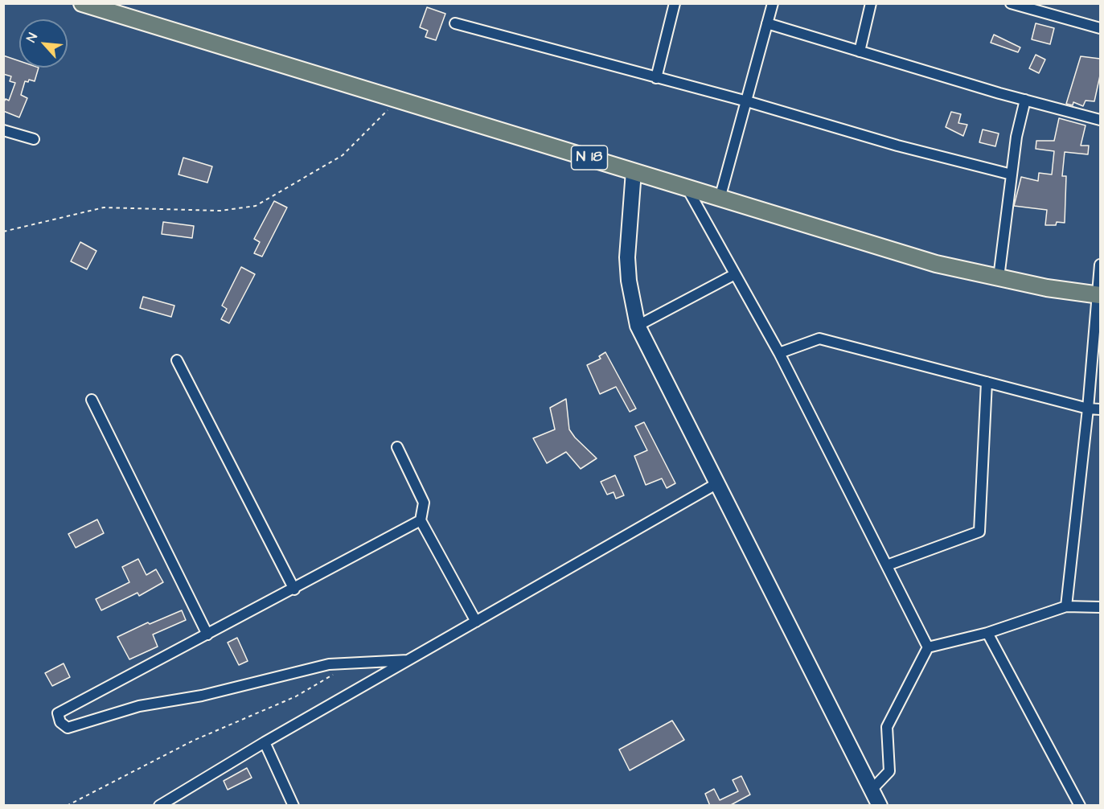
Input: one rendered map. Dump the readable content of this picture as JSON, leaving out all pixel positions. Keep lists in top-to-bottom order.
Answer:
{
  "streets": {
    "main road": ["N 18"]
  },
  "north": "top left"
}
